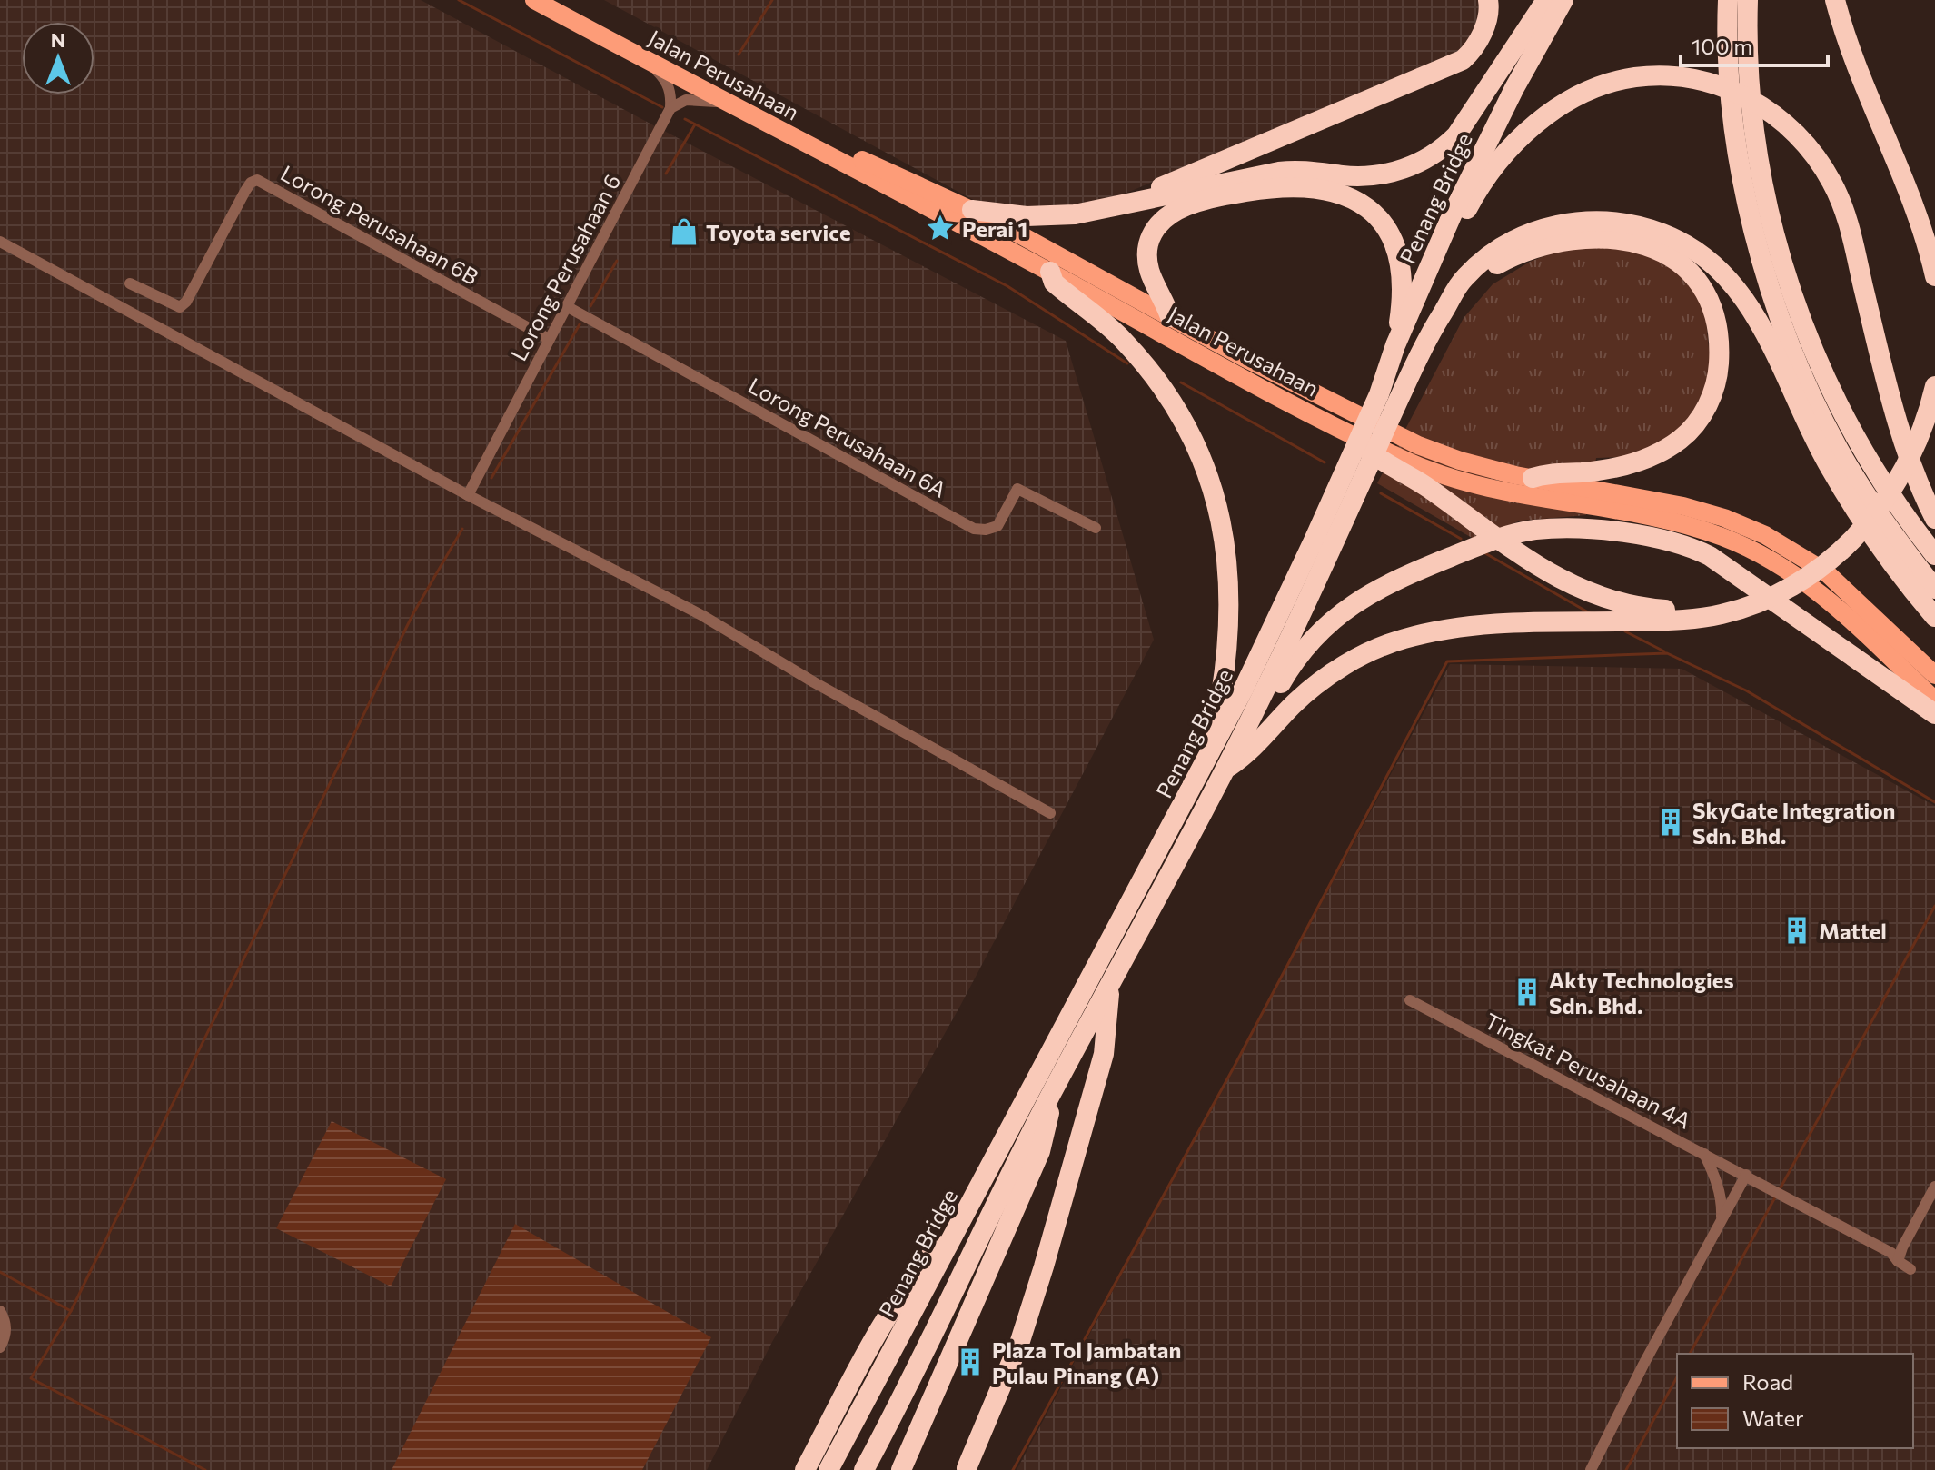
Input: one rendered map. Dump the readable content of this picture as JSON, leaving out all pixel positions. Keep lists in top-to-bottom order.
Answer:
{
  "streets": {
    "highway": ["Penang Bridge"],
    "main road": ["Jalan Perusahaan"],
    "street": [
      "Lorong Perusahaan 6B",
      "Lorong Perusahaan 6",
      "Lorong Perusahaan 6A",
      "Tingkat Perusahaan 4A"
    ]
  },
  "crossings": [
    ["Lorong Perusahaan 6B", "Lorong Perusahaan 6"],
    ["Lorong Perusahaan 6", "Lorong Perusahaan 6A"]
  ],
  "places": {
    "place": ["Perai 1"],
    "shop": ["Toyota service"],
    "building": [
      "SkyGate Integration Sdn. Bhd.",
      "Mattel",
      "Akty Technologies Sdn. Bhd.",
      "Plaza Tol Jambatan Pulau Pinang (A)"
    ]
  },
  "legend": ["Road", "Water"],
  "scale_bar": "100 m",
  "north": "top"
}
